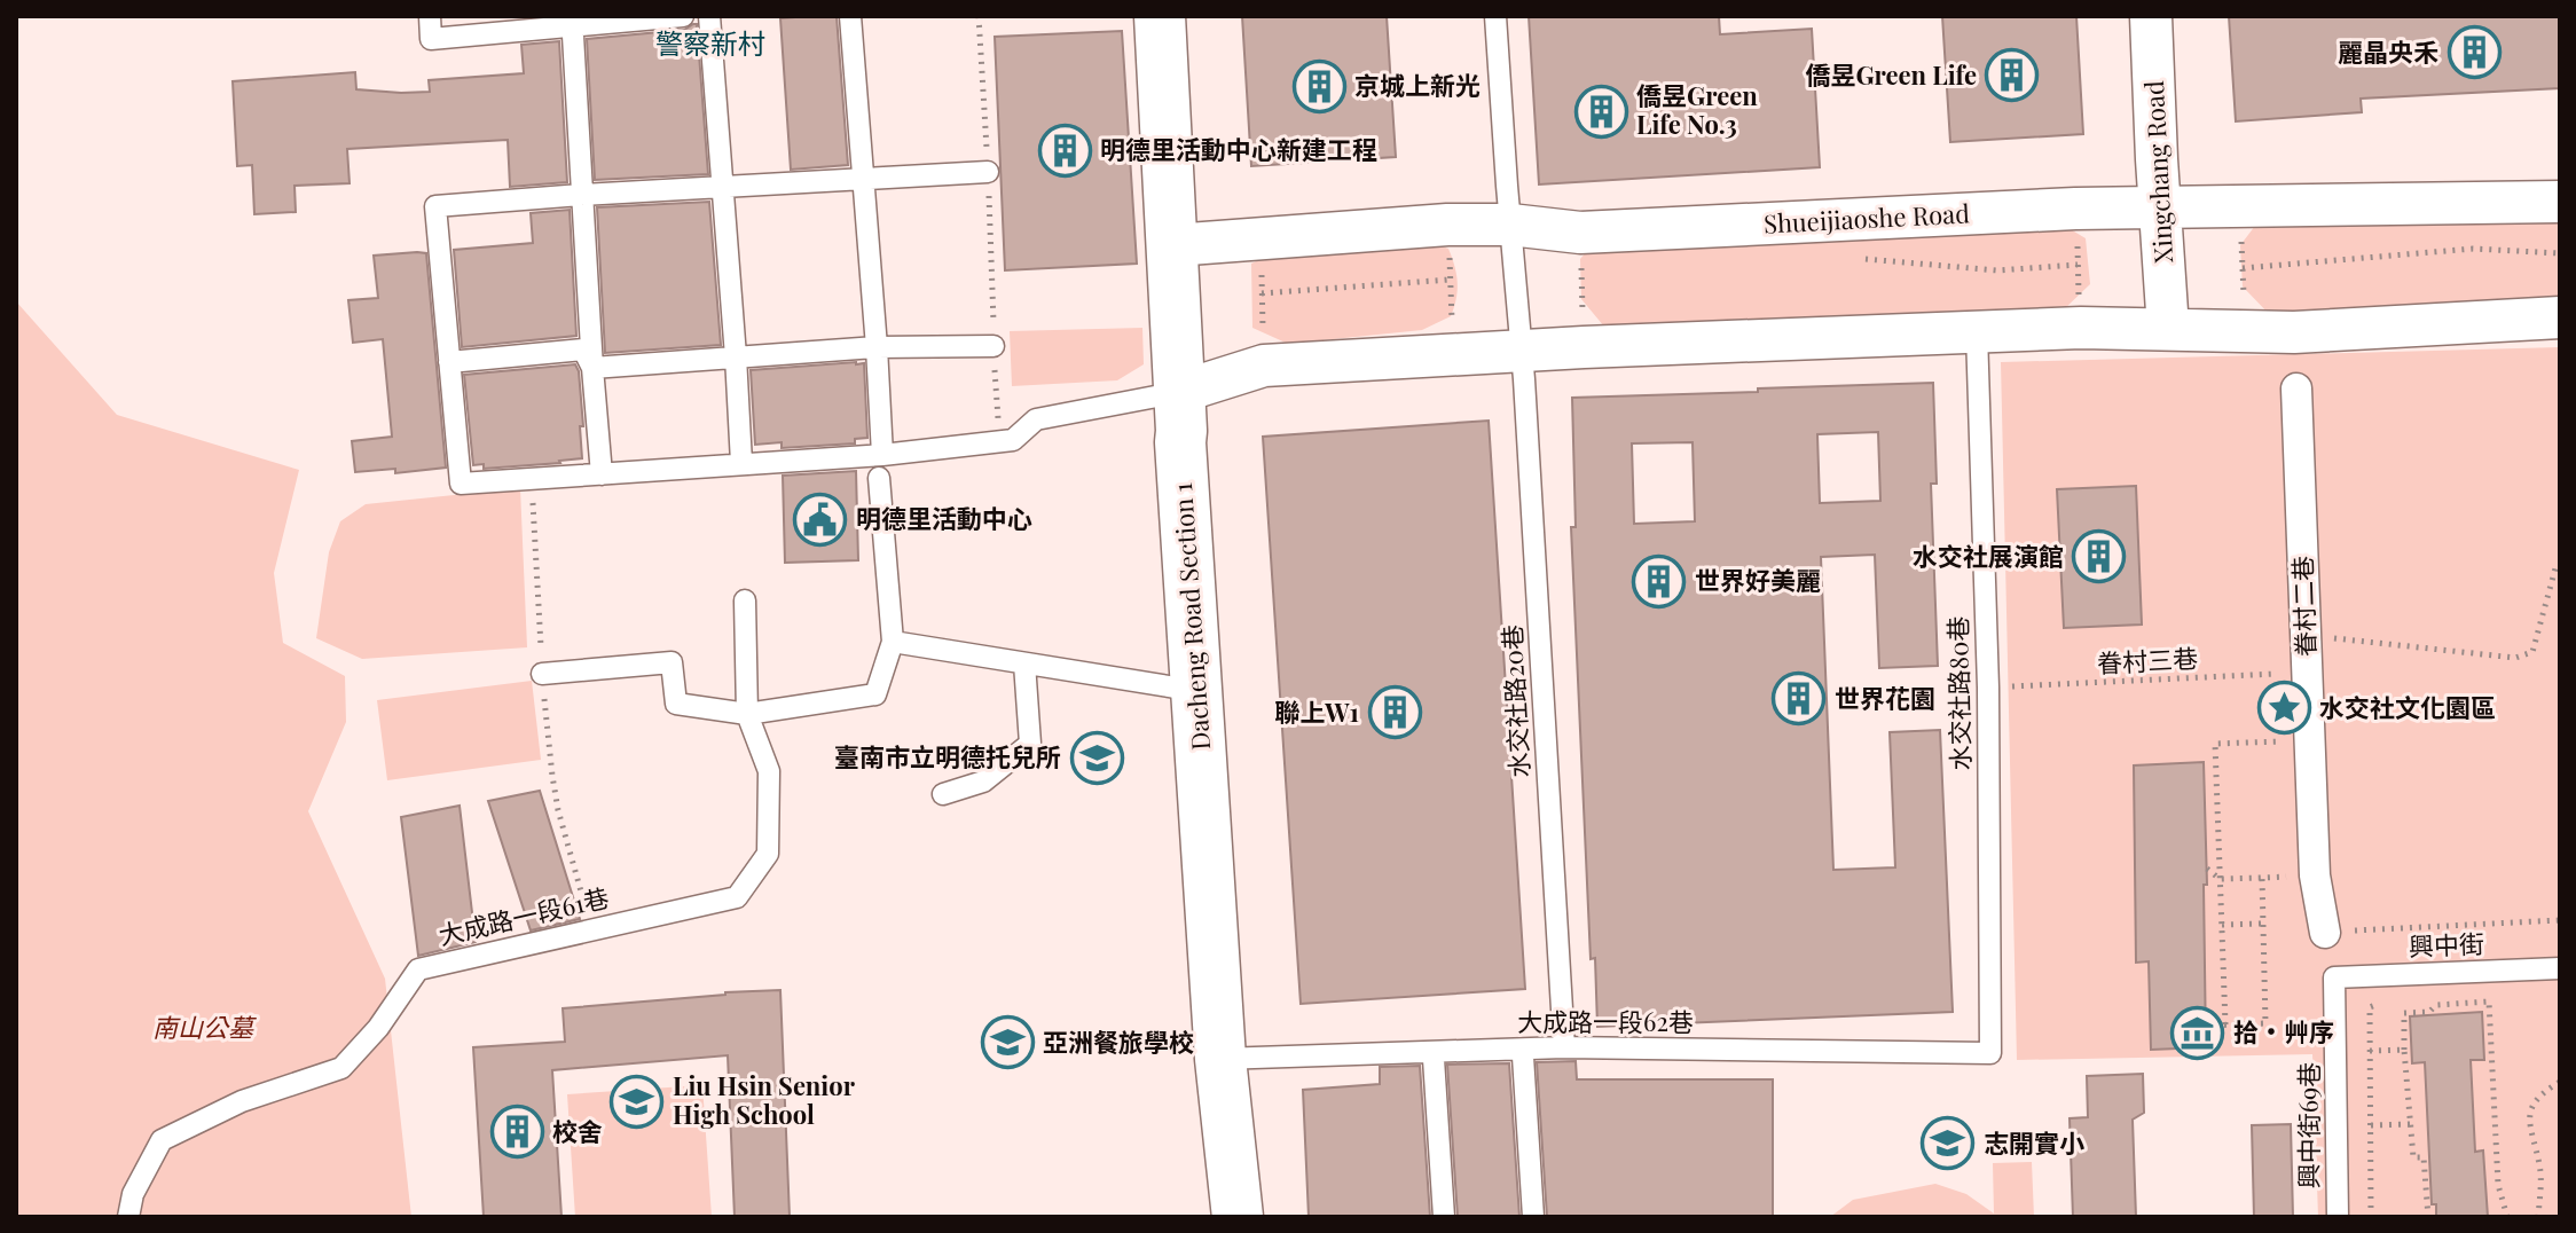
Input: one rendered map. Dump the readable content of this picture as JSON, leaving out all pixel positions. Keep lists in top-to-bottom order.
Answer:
{
  "streets": {
    "street": [
      "Xingchang Road",
      "Shueijiaoshe Road",
      "眷村二巷",
      "Dacheng Road Section 1"
    ],
    "lane": [
      "水交社路80巷",
      "水交社路20巷",
      "大成路一段61巷",
      "興中街",
      "大成路一段62巷",
      "興中街69巷"
    ],
    "path": ["眷村三巷"]
  },
  "crossings": [
    ["Xingchang Road", "Shueijiaoshe Road"],
    ["Shueijiaoshe Road", "Dacheng Road Section 1"],
    ["Shueijiaoshe Road", "水交社路20巷"],
    ["眷村二巷", "眷村三巷"],
    ["Dacheng Road Section 1", "大成路一段62巷"],
    ["眷村三巷", "水交社路80巷"],
    ["水交社路80巷", "大成路一段62巷"],
    ["水交社路20巷", "大成路一段62巷"],
    ["興中街", "興中街69巷"]
  ],
  "districts": ["警察新村"],
  "parks": ["南山公墓"],
  "places": {
    "building": [
      "麗晶央禾",
      "僑昱Green Life",
      "京城上新光",
      "僑昱Green Life No.3",
      "明德里活動中心新建工程",
      "水交社展演館",
      "世界好美麗",
      "世界花園",
      "聯上W1",
      "校舍"
    ],
    "public building": ["明德里活動中心"],
    "place": ["水交社文化園區"],
    "school or university": [
      "臺南市立明德托兒所",
      "亞洲餐旅學校",
      "Liu Hsin Senior High School",
      "志開實小"
    ],
    "museum": ["拾・艸序"]
  }
}
